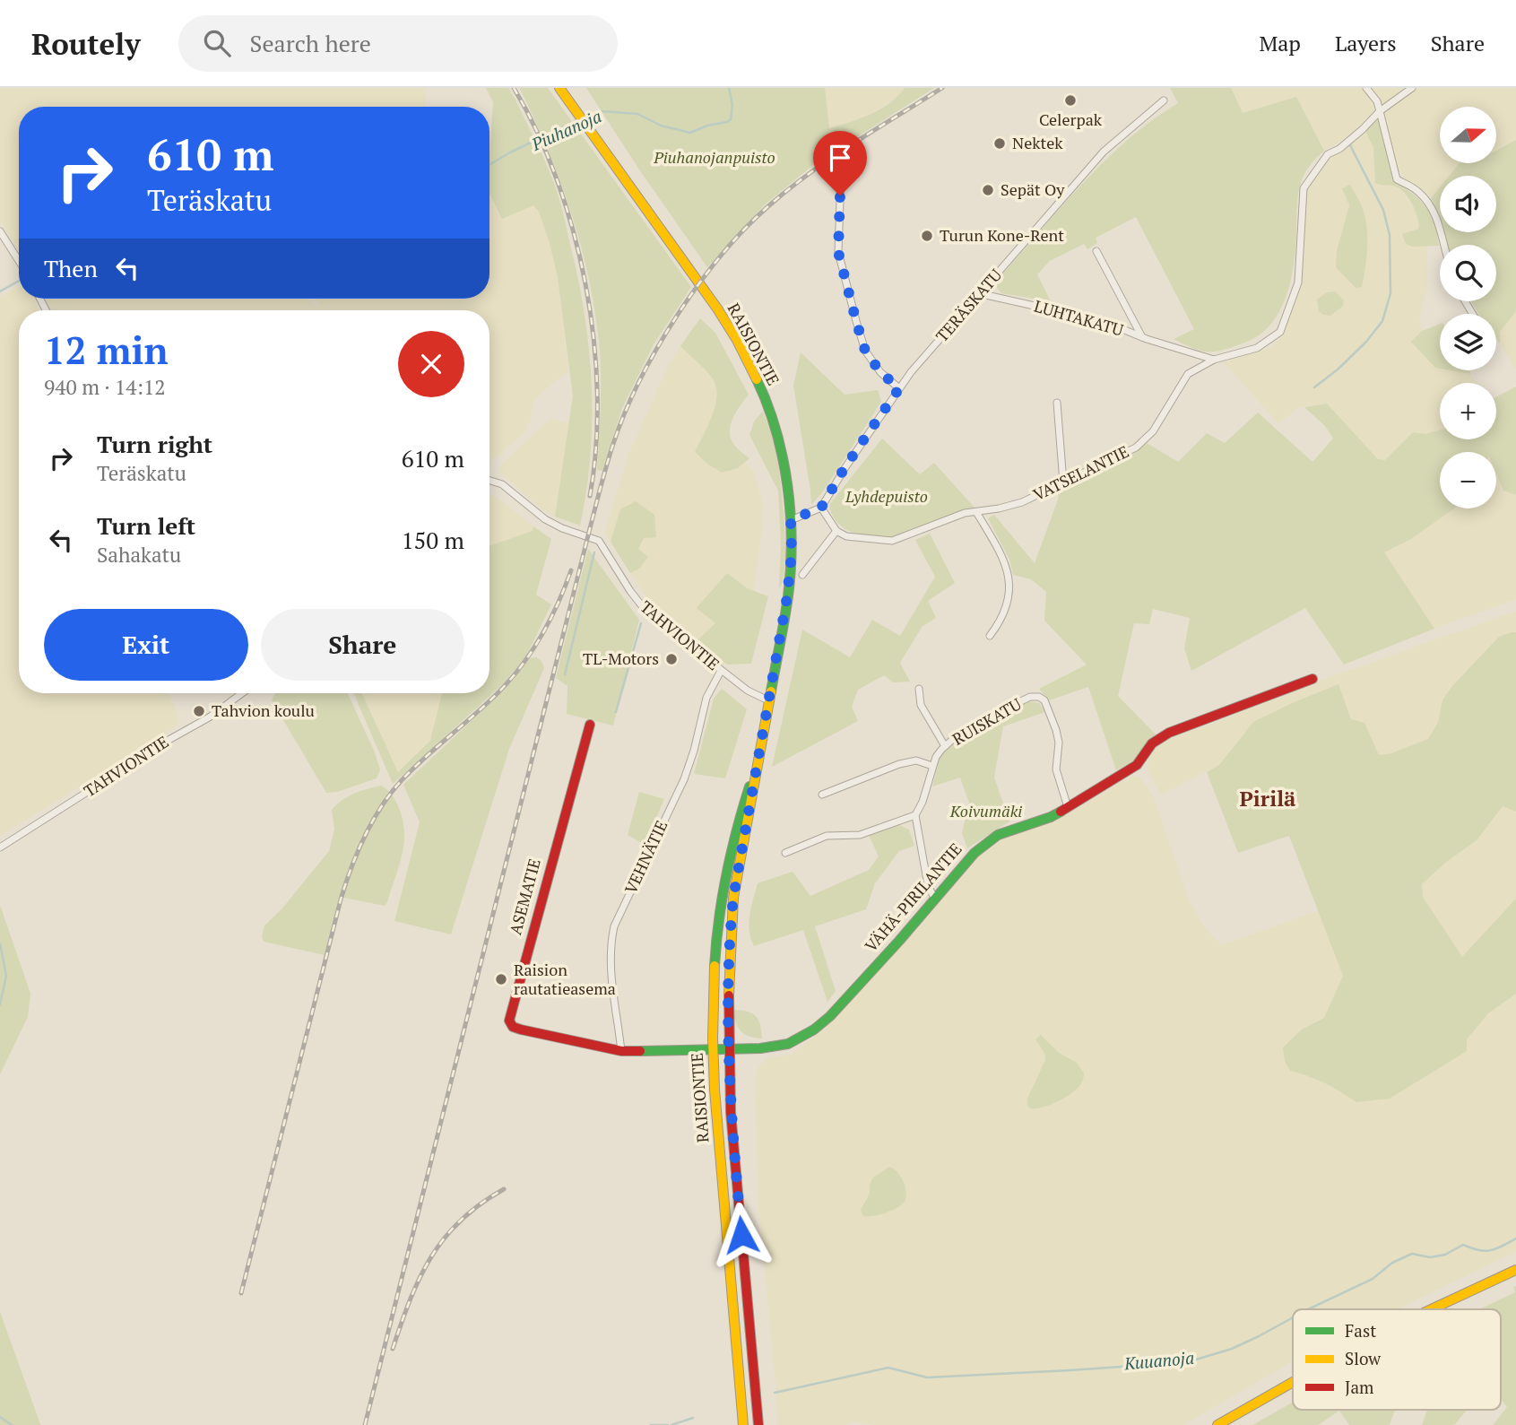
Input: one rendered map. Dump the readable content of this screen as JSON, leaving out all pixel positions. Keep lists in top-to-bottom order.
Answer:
{
  "streets": {
    "main road": ["RAISIONTIE", "ASEMATIE", "VÄHÄ-PIRILANTIE"],
    "street": [
      "TERÄSKATU",
      "LUHTAKATU",
      "VATSELANTIE",
      "TAHVIONTIE",
      "RUISKATU",
      "VEHNÄTIE"
    ]
  },
  "crossings": [
    ["TERÄSKATU", "LUHTAKATU"],
    ["LUHTAKATU", "VATSELANTIE"],
    ["RAISIONTIE", "TAHVIONTIE"],
    ["RAISIONTIE", "ASEMATIE"],
    ["RAISIONTIE", "VÄHÄ-PIRILANTIE"],
    ["TAHVIONTIE", "VEHNÄTIE"],
    ["RUISKATU", "VÄHÄ-PIRILANTIE"],
    ["VEHNÄTIE", "ASEMATIE"],
    ["ASEMATIE", "VÄHÄ-PIRILANTIE"]
  ],
  "districts": ["Pirilä"],
  "water": ["Piuhanoja", "Kuuanoja"],
  "parks": ["Piuhanojanpuisto", "Lyhdepuisto", "Koivumäki"],
  "places": [
    "Celerpak",
    "Nektek",
    "Sepät Oy",
    "Turun Kone-Rent",
    "TL-Motors",
    "Tahvion koulu",
    "Raision rautatieasema"
  ],
  "legend": ["Fast", "Slow", "Jam"],
  "north": "right",
  "page": {
    "header": "Routely",
    "search": "Search here",
    "nav": ["Map", "Layers", "Share"],
    "map_buttons": ["+", "−"],
    "turn": ["610 m", "Teräskatu"],
    "then": "Then",
    "heading": ["12 min", "940 m · 14:12"],
    "list": [
      {
        "name": "Turn right",
        "note": "Teräskatu",
        "value": "610 m"
      },
      {
        "name": "Turn left",
        "note": "Sahakatu",
        "value": "150 m"
      }
    ],
    "buttons": ["Exit", "Share"]
  }
}
